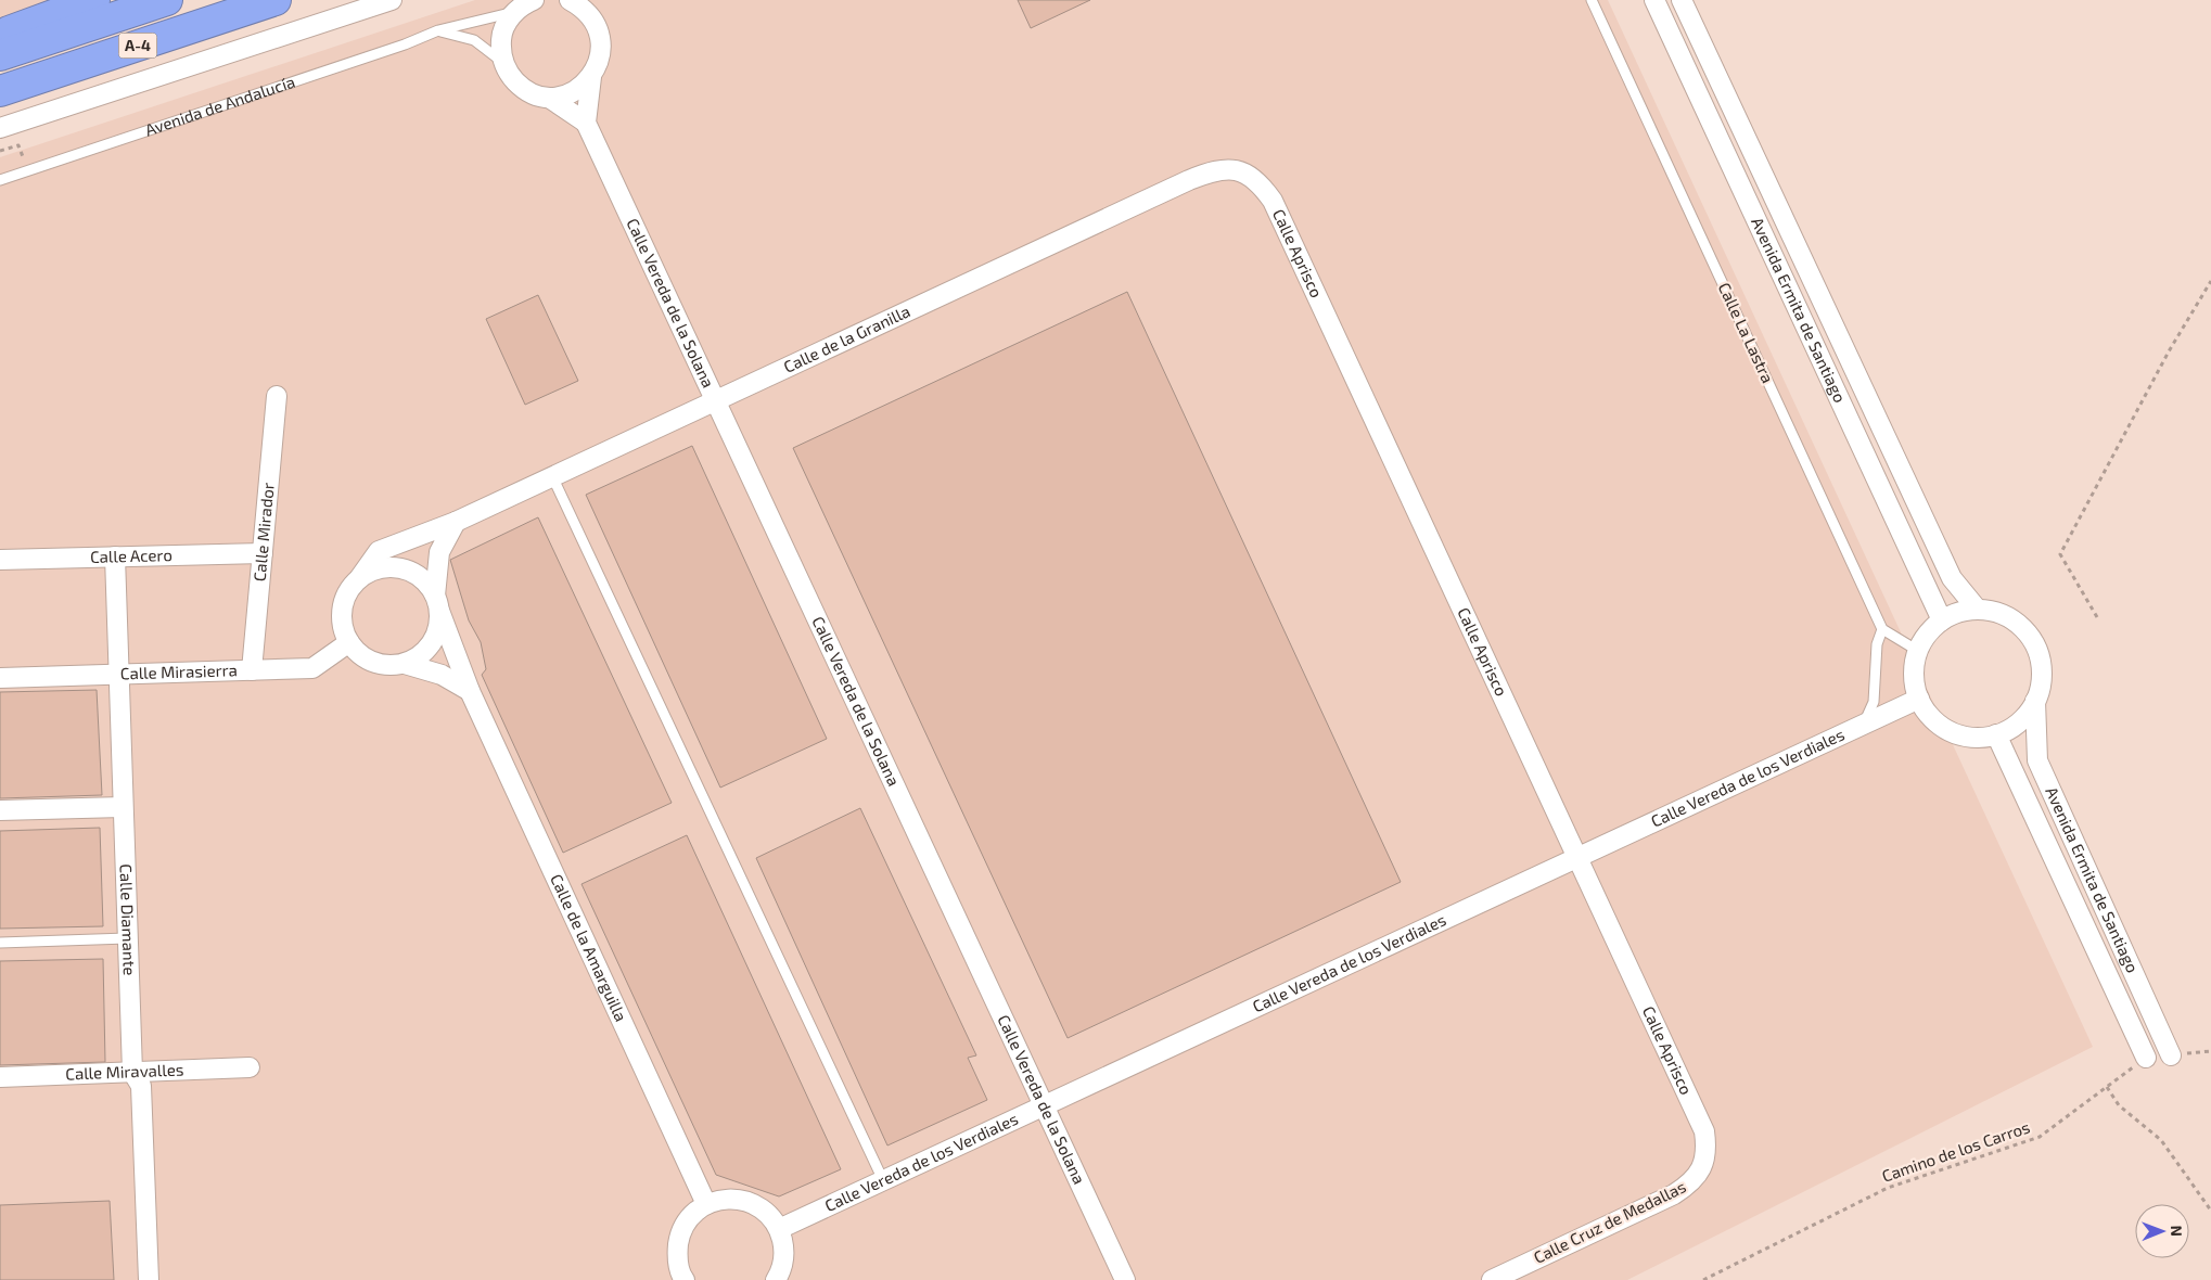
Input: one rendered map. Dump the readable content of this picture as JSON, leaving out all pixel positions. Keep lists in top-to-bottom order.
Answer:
{
  "streets": {
    "highway": ["A-4"],
    "street": [
      "Calle Aprisco",
      "Calle Vereda de la Solana",
      "Avenida Ermita de Santiago",
      "Calle de la Granilla",
      "Calle Mirador",
      "Calle Acero",
      "Calle Mirasierra",
      "Calle Vereda de los Verdiales",
      "Calle Diamante",
      "Calle de la Amarguilla",
      "Calle Miravalles",
      "Calle Cruz de Medallas"
    ],
    "lane": ["Avenida de Andalucía", "Calle La Lastra"],
    "path": ["Camino de los Carros"]
  },
  "crossings": [
    ["Calle Aprisco", "Calle de la Granilla"],
    ["Calle Aprisco", "Calle Vereda de los Verdiales"],
    ["Calle Aprisco", "Calle Cruz de Medallas"],
    ["Calle Vereda de la Solana", "Calle de la Granilla"],
    ["Calle Vereda de la Solana", "Calle Vereda de los Verdiales"],
    ["Avenida Ermita de Santiago", "Calle Vereda de los Verdiales"],
    ["Avenida Ermita de Santiago", "Camino de los Carros"],
    ["Calle de la Granilla", "Calle Mirasierra"],
    ["Calle de la Granilla", "Calle de la Amarguilla"],
    ["Calle Mirador", "Calle Acero"],
    ["Calle Mirador", "Calle Mirasierra"],
    ["Calle Acero", "Calle Diamante"],
    ["Calle Mirasierra", "Calle Diamante"],
    ["Calle Mirasierra", "Calle de la Amarguilla"],
    ["Calle Diamante", "Calle Miravalles"]
  ],
  "north": "right"
}
